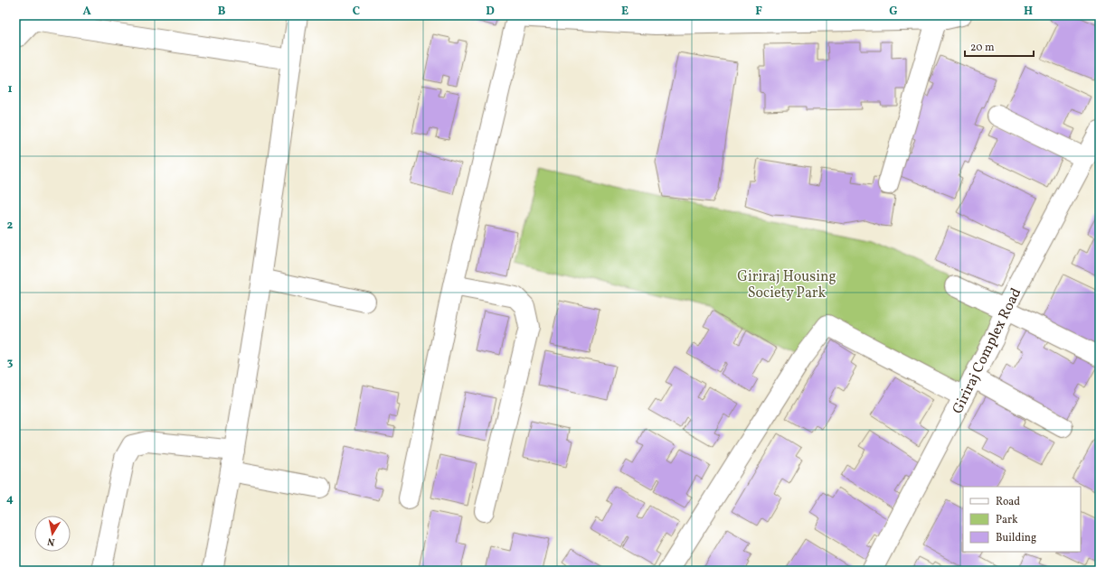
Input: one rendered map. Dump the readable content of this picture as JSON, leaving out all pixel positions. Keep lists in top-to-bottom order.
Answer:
{
  "streets": {
    "street": ["Giriraj Complex Road"]
  },
  "parks": ["Giriraj Housing Society Park"],
  "legend": ["Road", "Park", "Building"],
  "scale_bar": "20 m",
  "north": "bottom",
  "grid": {
    "columns": [
      "A",
      "B",
      "C",
      "D",
      "E",
      "F",
      "G",
      "H"
    ],
    "rows": [
      "1",
      "2",
      "3",
      "4"
    ]
  }
}
